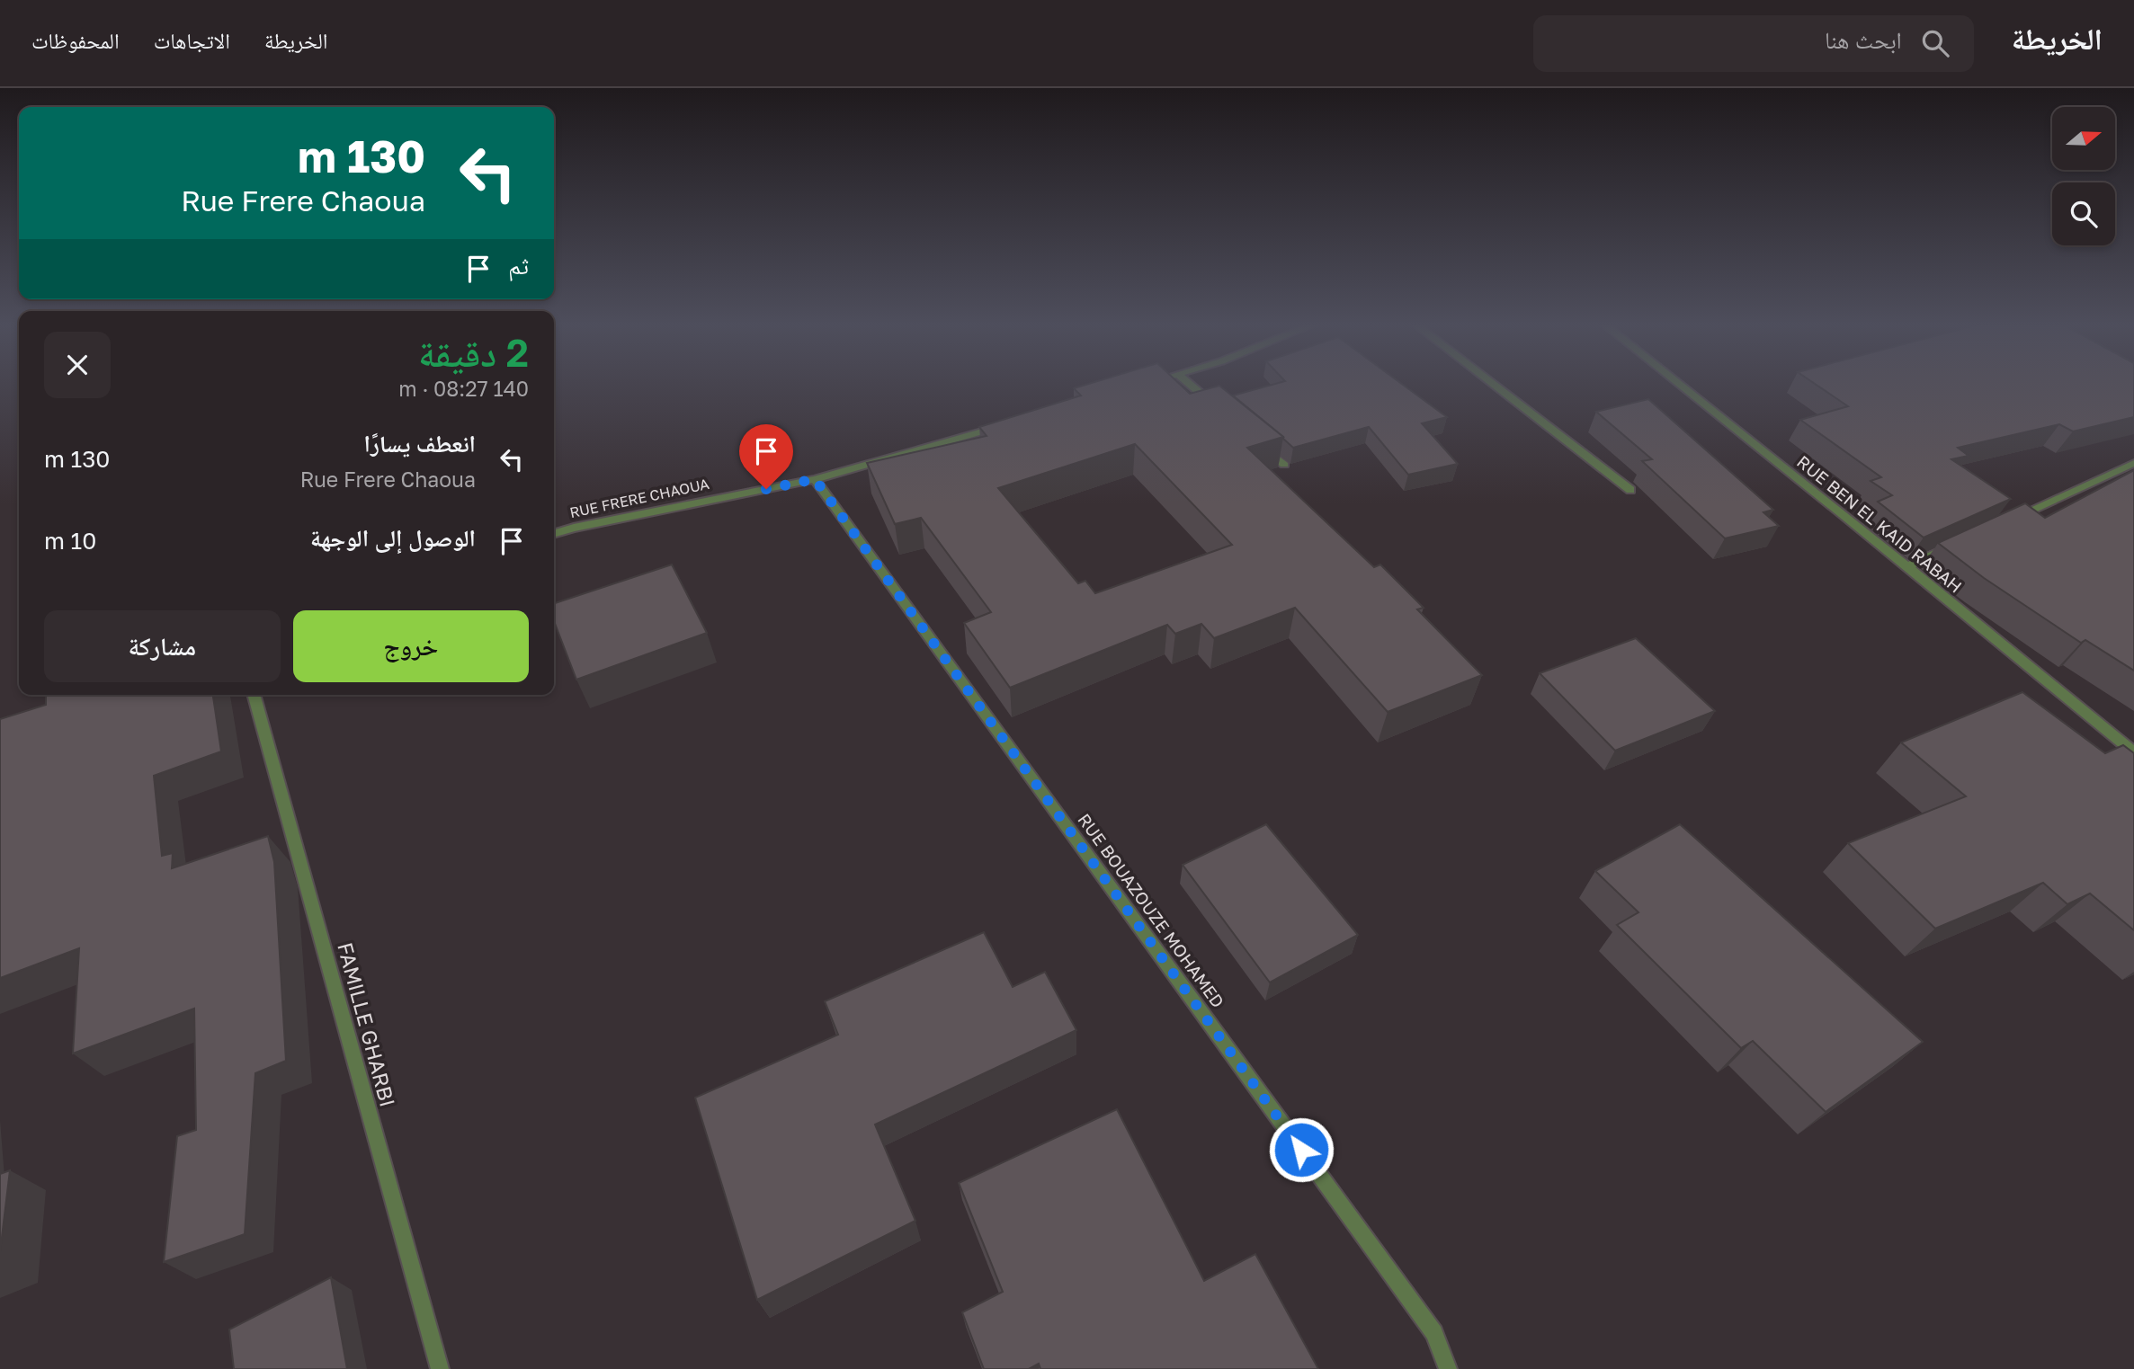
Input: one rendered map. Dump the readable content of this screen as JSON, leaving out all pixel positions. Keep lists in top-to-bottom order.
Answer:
{
  "streets": {
    "street": [
      "RUE FRERE CHAOUA",
      "RUE BEN EL KAID RABAH",
      "RUE BOUAZOUZE MOHAMED",
      "FAMILLE GHARBI"
    ]
  },
  "crossings": [
    ["RUE FRERE CHAOUA", "RUE BOUAZOUZE MOHAMED"]
  ],
  "north": "right",
  "page": {
    "header": "الخريطة",
    "search": "ابحث هنا",
    "nav": ["الخريطة", "الاتجاهات", "المحفوظات"],
    "turn": ["130 m", "Rue Frere Chaoua"],
    "then": "ثم",
    "heading": ["2 دقيقة", "140 m · 08:27"],
    "list": [
      {
        "name": "انعطف يسارًا",
        "note": "Rue Frere Chaoua",
        "value": "130 m"
      },
      {
        "name": "الوصول إلى الوجهة",
        "value": "10 m"
      }
    ],
    "buttons": ["خروج", "مشاركة"]
  }
}
